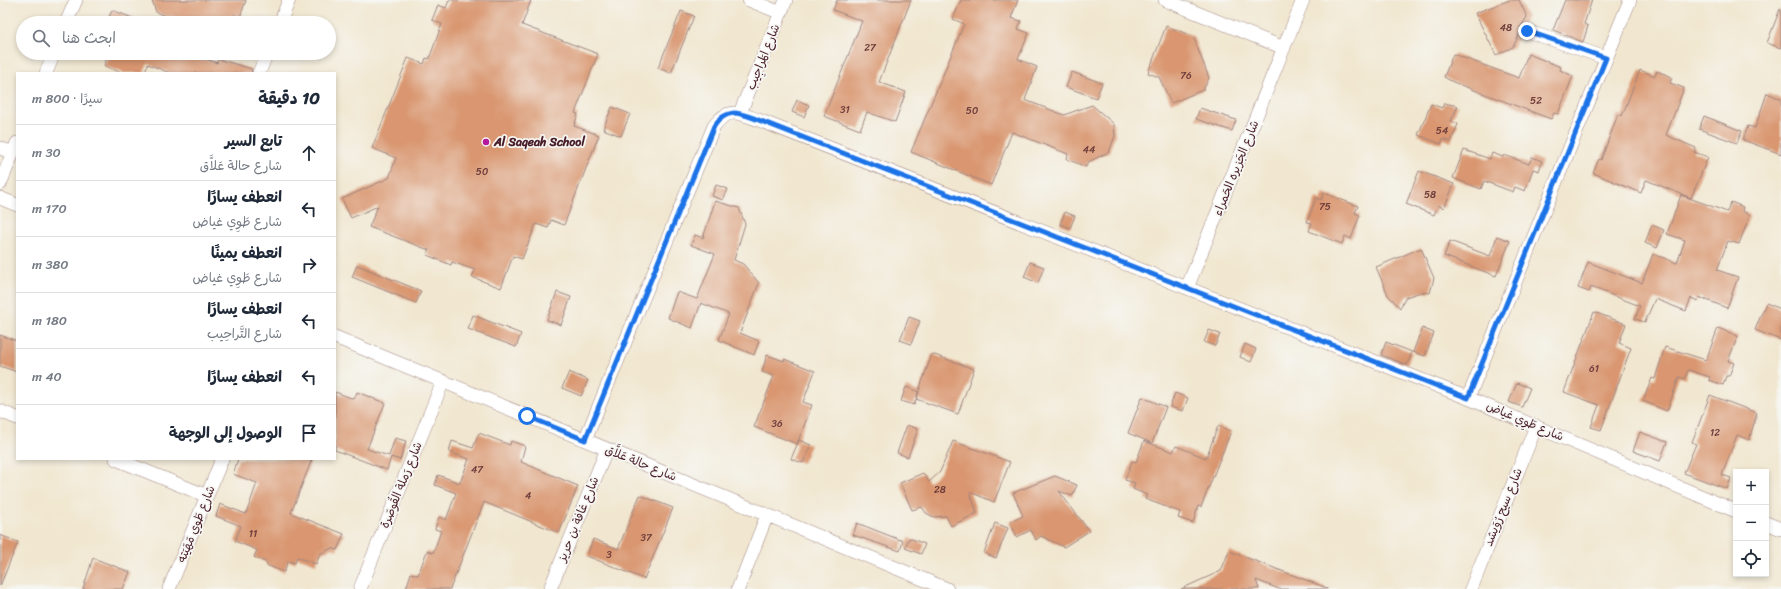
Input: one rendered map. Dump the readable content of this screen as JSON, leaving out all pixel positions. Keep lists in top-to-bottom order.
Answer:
{
  "streets": {
    "street": [
      "شارع المَراجِيب",
      "شارع الجَزيره الحَمراء",
      "شارع طَوِي غياض",
      "شارع حالة عَلاَّق",
      "شارع رَملة القُوصَرة",
      "شارع سيح رُوَيشد",
      "شارع غافة بن حريز",
      "شارع طَوي مَهَيَته"
    ]
  },
  "crossings": [
    ["شارع المَراجِيب", "شارع طَوِي غياض"],
    ["شارع الجَزيره الحَمراء", "شارع طَوِي غياض"],
    ["شارع طَوِي غياض", "شارع سيح رُوَيشد"],
    ["شارع حالة عَلاَّق", "شارع رَملة القُوصَرة"],
    ["شارع حالة عَلاَّق", "شارع غافة بن حريز"]
  ],
  "places": ["Al Saqeah School"],
  "house_numbers": [
    "48",
    "27",
    "76",
    "52",
    "31",
    "50",
    "54",
    "44",
    "50",
    "58",
    "75",
    "61",
    "36",
    "12",
    "47",
    "28",
    "4",
    "11",
    "37",
    "3"
  ],
  "page": {
    "search": "ابحث هنا",
    "heading": ["10 دقيقة", "سيرًا · 800 m"],
    "list": [
      ["تابع السير", "شارع حالة عَلاَّق", "30 m"],
      ["انعطف يسارًا", "شارع طَوِي غياض", "170 m"],
      ["انعطف يمينًا", "شارع طَوِي غياض", "380 m"],
      ["انعطف يسارًا", "شارع التَّراحِيب", "180 m"],
      ["انعطف يسارًا", "40 m"],
      "الوصول إلى الوجهة"
    ],
    "map_buttons": ["+", "−"]
  }
}
